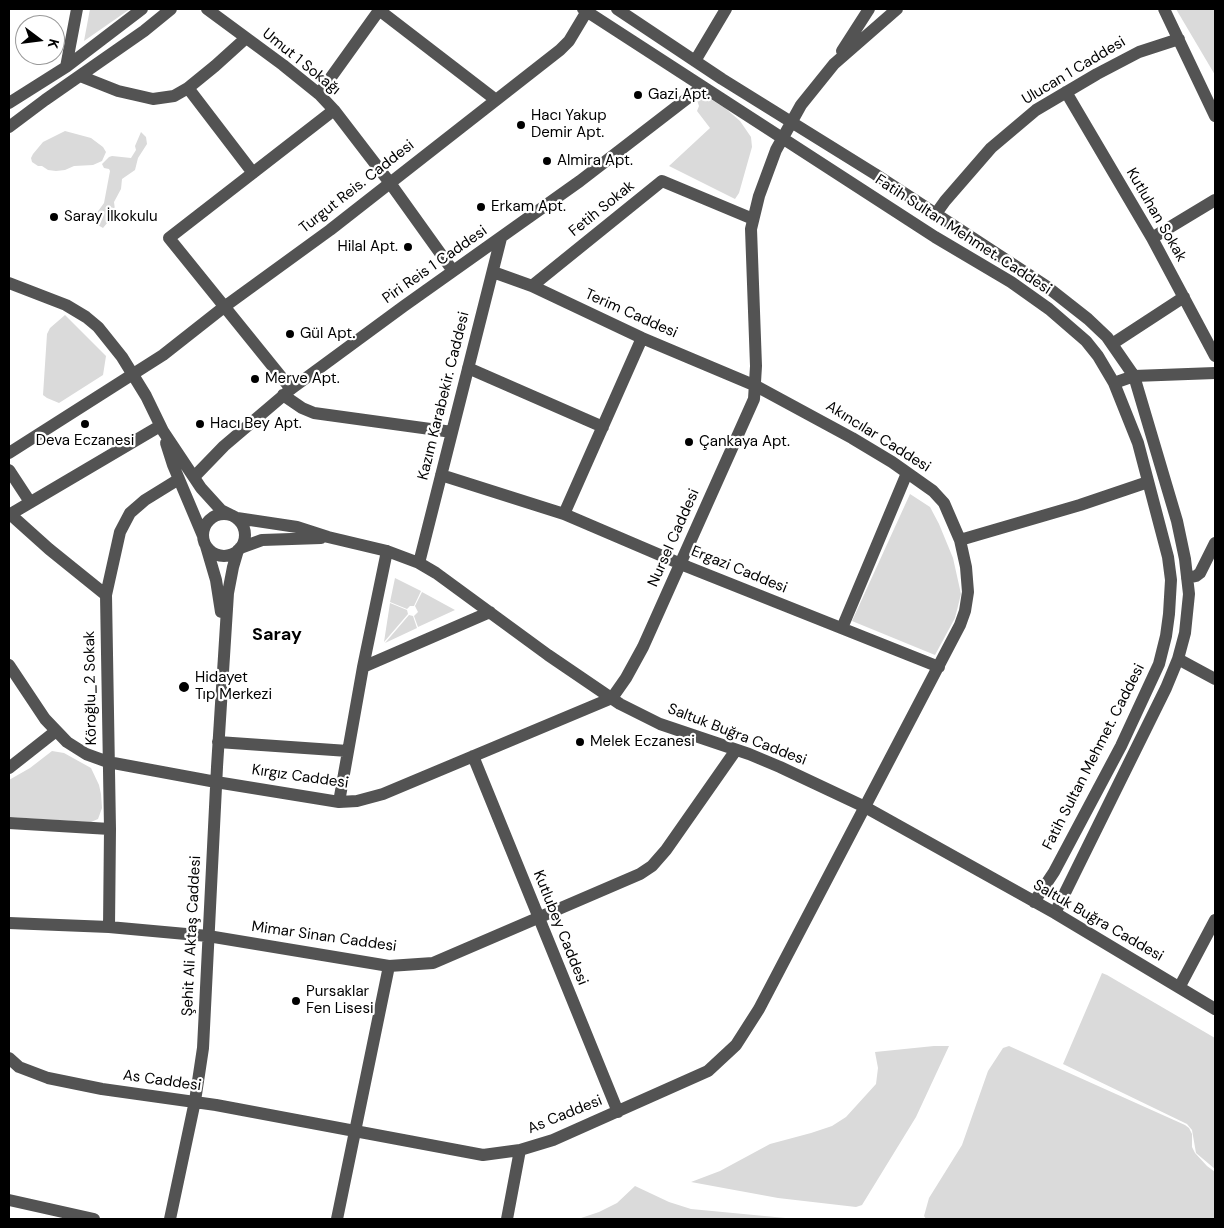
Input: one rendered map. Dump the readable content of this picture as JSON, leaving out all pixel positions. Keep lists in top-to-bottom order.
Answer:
{
  "streets": {
    "street": [
      "Umut 1 Sokağı",
      "Ulucan 1 Caddesi",
      "Turgut Reis. Caddesi",
      "Fetih Sokak",
      "Kutluhan Sokak",
      "Fatih Sultan Mehmet. Caddesi",
      "Piri Reis 1 Caddesi",
      "Terim Caddesi",
      "Kazım Karabekir. Caddesi",
      "Akıncılar Caddesi",
      "Nursel Caddesi",
      "Ergazi Caddesi",
      "Köroğlu_2 Sokak",
      "Saltuk Buğra Caddesi",
      "Kırgız Caddesi",
      "Kutlubey Caddesi",
      "Şehit Ali Aktaş Caddesi",
      "Mimar Sinan Caddesi",
      "As Caddesi"
    ]
  },
  "crossings": [
    ["Umut 1 Sokağı", "Turgut Reis. Caddesi"],
    ["Umut 1 Sokağı", "Piri Reis 1 Caddesi"],
    ["Ulucan 1 Caddesi", "Kutluhan Sokak"],
    ["Ulucan 1 Caddesi", "Fatih Sultan Mehmet. Caddesi"],
    ["Turgut Reis. Caddesi", "Fatih Sultan Mehmet. Caddesi"],
    ["Turgut Reis. Caddesi", "Şehit Ali Aktaş Caddesi"],
    ["Fetih Sokak", "Terim Caddesi"],
    ["Fatih Sultan Mehmet. Caddesi", "Piri Reis 1 Caddesi"],
    ["Fatih Sultan Mehmet. Caddesi", "Saltuk Buğra Caddesi"],
    ["Piri Reis 1 Caddesi", "Kazım Karabekir. Caddesi"],
    ["Piri Reis 1 Caddesi", "Şehit Ali Aktaş Caddesi"],
    ["Terim Caddesi", "Kazım Karabekir. Caddesi"],
    ["Terim Caddesi", "Akıncılar Caddesi"],
    ["Terim Caddesi", "Nursel Caddesi"],
    ["Kazım Karabekir. Caddesi", "Ergazi Caddesi"],
    ["Kazım Karabekir. Caddesi", "Saltuk Buğra Caddesi"],
    ["Akıncılar Caddesi", "Nursel Caddesi"],
    ["Akıncılar Caddesi", "Ergazi Caddesi"],
    ["Akıncılar Caddesi", "Saltuk Buğra Caddesi"],
    ["Akıncılar Caddesi", "As Caddesi"],
    ["Nursel Caddesi", "Ergazi Caddesi"],
    ["Nursel Caddesi", "Saltuk Buğra Caddesi"],
    ["Nursel Caddesi", "Kırgız Caddesi"],
    ["Köroğlu_2 Sokak", "Kırgız Caddesi"],
    ["Köroğlu_2 Sokak", "Şehit Ali Aktaş Caddesi"],
    ["Köroğlu_2 Sokak", "Mimar Sinan Caddesi"],
    ["Saltuk Buğra Caddesi", "Kırgız Caddesi"],
    ["Saltuk Buğra Caddesi", "Şehit Ali Aktaş Caddesi"],
    ["Saltuk Buğra Caddesi", "Mimar Sinan Caddesi"],
    ["Saltuk Buğra Caddesi", "As Caddesi"],
    ["Kırgız Caddesi", "Kutlubey Caddesi"],
    ["Kırgız Caddesi", "Şehit Ali Aktaş Caddesi"],
    ["Kutlubey Caddesi", "Mimar Sinan Caddesi"],
    ["Kutlubey Caddesi", "As Caddesi"],
    ["Şehit Ali Aktaş Caddesi", "Mimar Sinan Caddesi"],
    ["Şehit Ali Aktaş Caddesi", "As Caddesi"]
  ],
  "districts": ["Saray"],
  "places": [
    "Gazi Apt.",
    "Hacı Yakup Demir Apt.",
    "Almira Apt.",
    "Erkam Apt.",
    "Saray İlkokulu",
    "Hilal Apt.",
    "Gül Apt.",
    "Merve Apt.",
    "Deva Eczanesi",
    "Hacı Bey Apt.",
    "Çankaya Apt.",
    "Hidayet Tıp Merkezi",
    "Melek Eczanesi",
    "Pursaklar Fen Lisesi"
  ],
  "north": "right"
}
